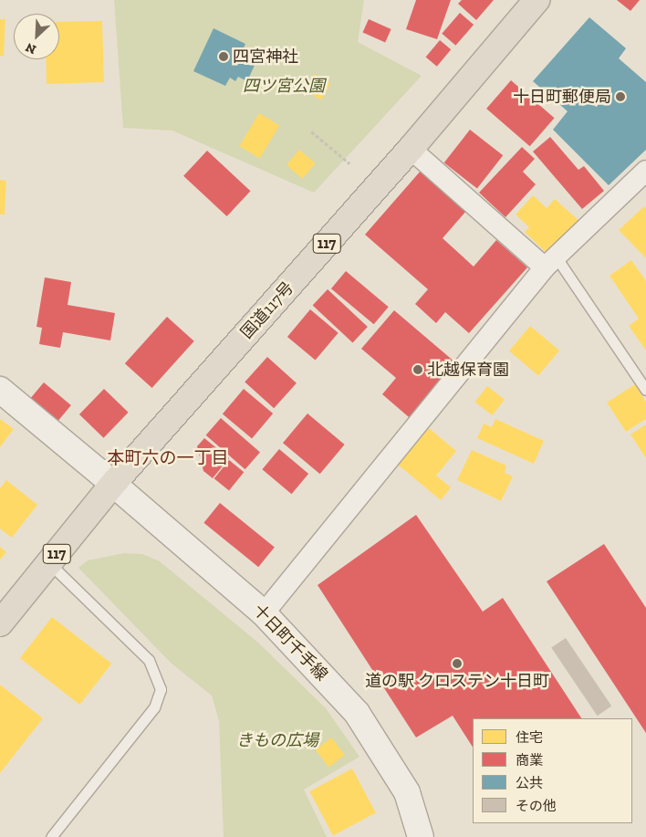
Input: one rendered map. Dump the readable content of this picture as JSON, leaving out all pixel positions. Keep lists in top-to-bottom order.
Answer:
{
  "streets": {
    "highway": ["117", "国道117号"],
    "main road": ["十日町千手線"]
  },
  "crossings": [
    ["国道117号", "十日町千手線"]
  ],
  "districts": ["本町六の一丁目"],
  "parks": ["四ツ宮公園", "きもの広場"],
  "places": [
    "四宮神社",
    "十日町郵便局",
    "北越保育園",
    "道の駅 クロステン十日町"
  ],
  "legend": [
    "住宅",
    "商業",
    "公共",
    "その他"
  ],
  "north": "bottom left"
}
